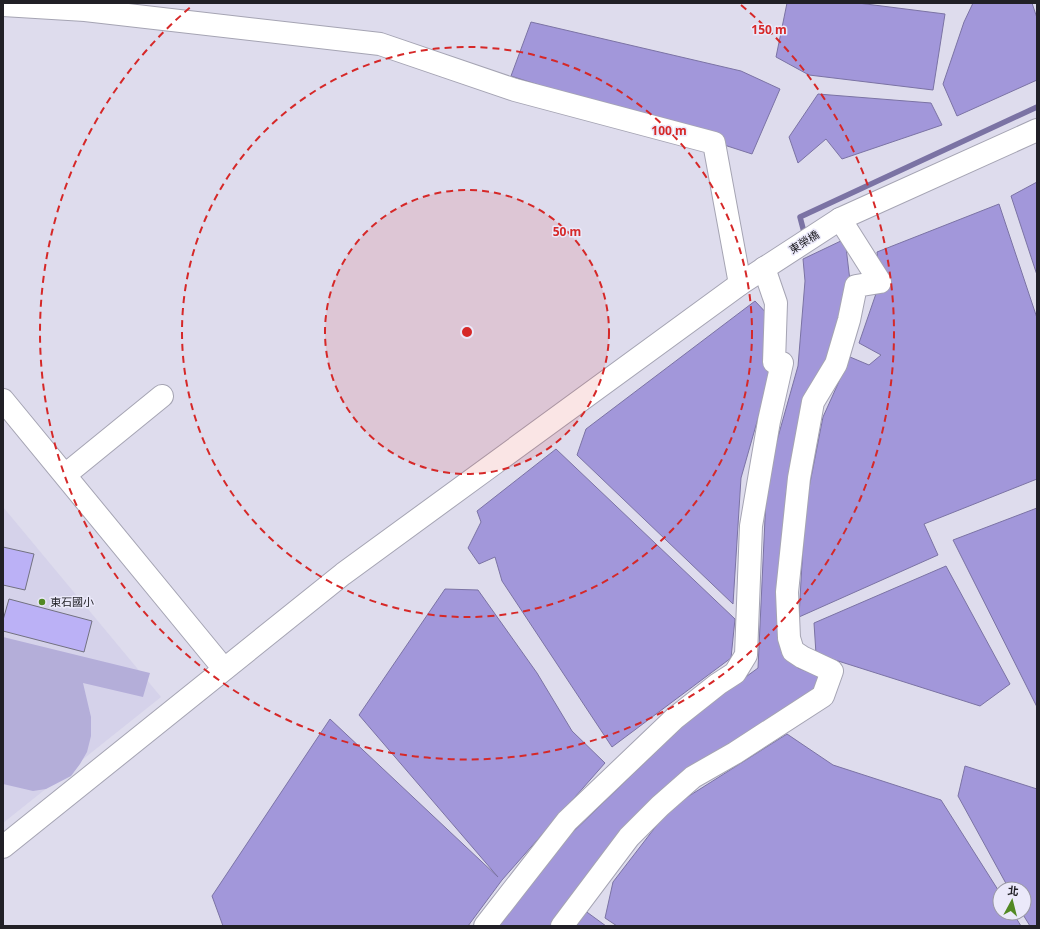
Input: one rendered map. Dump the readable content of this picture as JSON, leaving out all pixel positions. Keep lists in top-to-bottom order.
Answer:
{
  "streets": {
    "main road": ["東榮橋"]
  },
  "places": ["東石國小"],
  "north": "top",
  "rings": ["150 m", "100 m", "50 m"]
}
